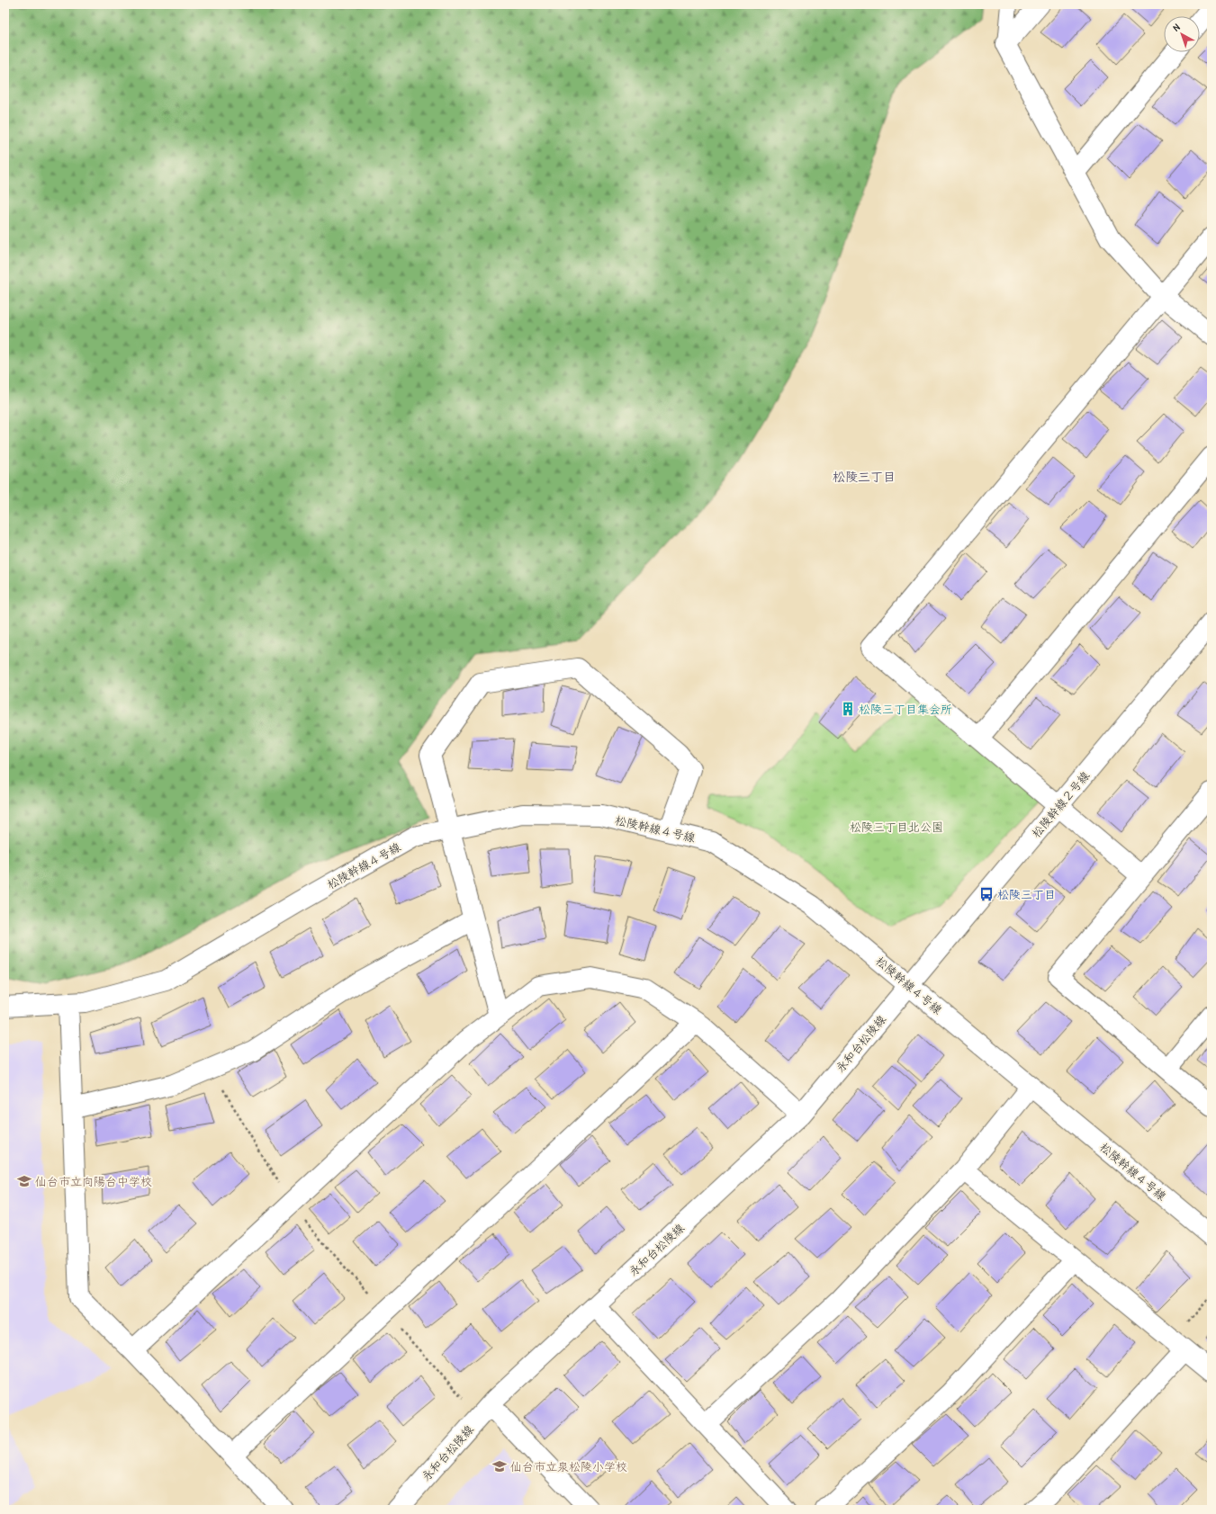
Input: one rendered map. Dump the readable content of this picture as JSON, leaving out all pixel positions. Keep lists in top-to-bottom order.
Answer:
{
  "streets": {
    "street": ["松陵幹線２号線", "松陵幹線４号線", "永和台松陵線"]
  },
  "crossings": [
    ["松陵幹線２号線", "松陵幹線４号線"],
    ["松陵幹線２号線", "永和台松陵線"],
    ["松陵幹線４号線", "永和台松陵線"]
  ],
  "districts": ["松陵三丁目"],
  "parks": ["松陵三丁目北公園"],
  "places": {
    "building": ["松陵三丁目集会所"],
    "bus stop": ["松陵三丁目"],
    "school or university": ["仙台市立向陽台中学校", "仙台市立泉松陵小学校"]
  },
  "north": "top left"
}
